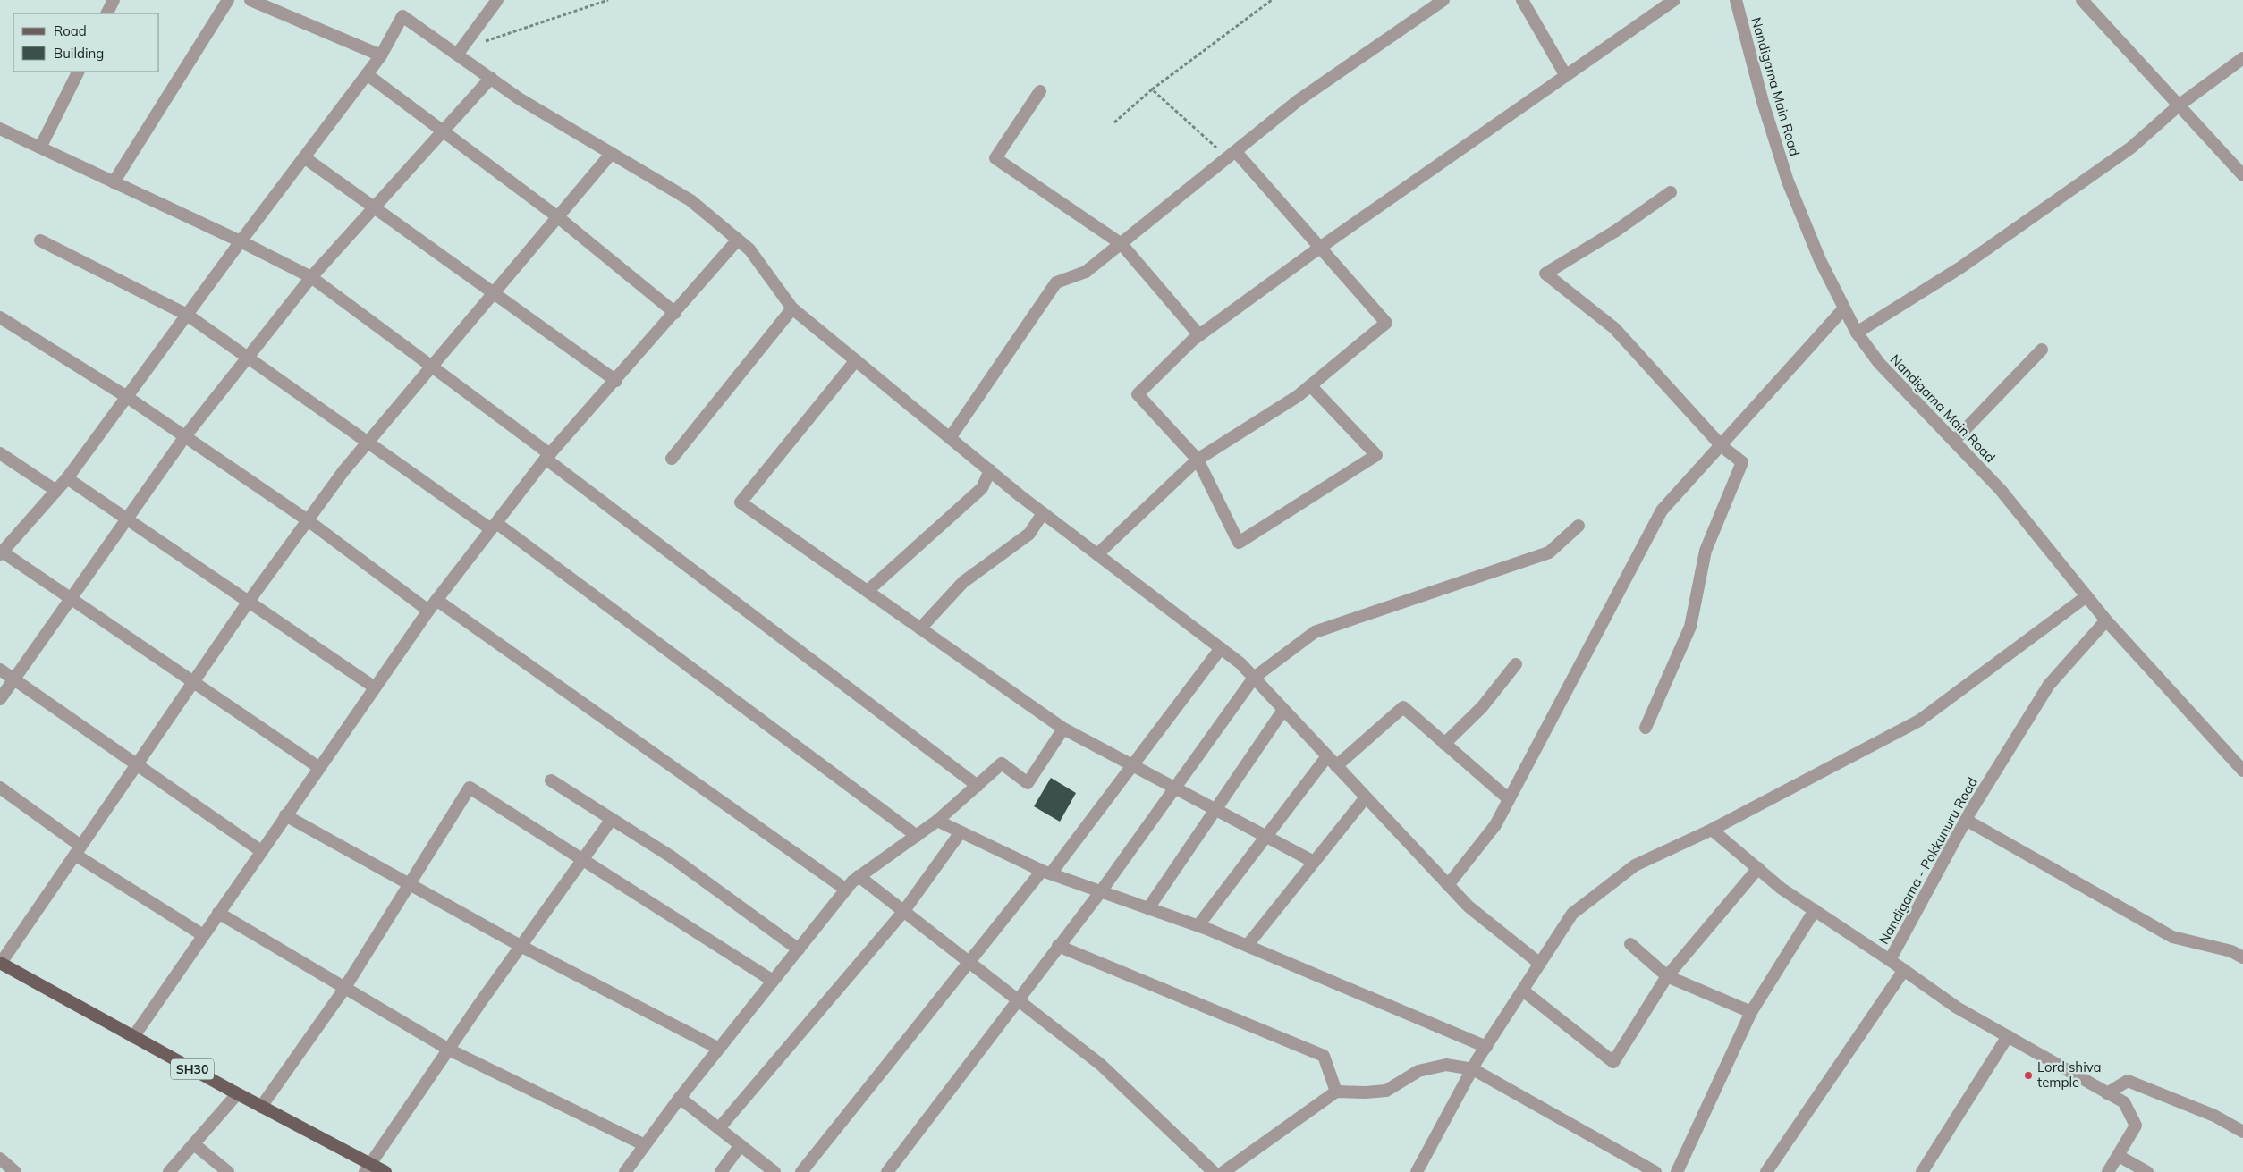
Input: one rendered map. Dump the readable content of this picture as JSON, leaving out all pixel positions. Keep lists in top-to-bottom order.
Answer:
{
  "streets": {
    "main road": ["SH30"],
    "street": ["Nandigama Main Road", "Nandigama - Pokkunuru Road"]
  },
  "crossings": [
    ["Nandigama Main Road", "Nandigama - Pokkunuru Road"]
  ],
  "places": ["Lord shiva temple"],
  "legend": ["Road", "Building"]
}
